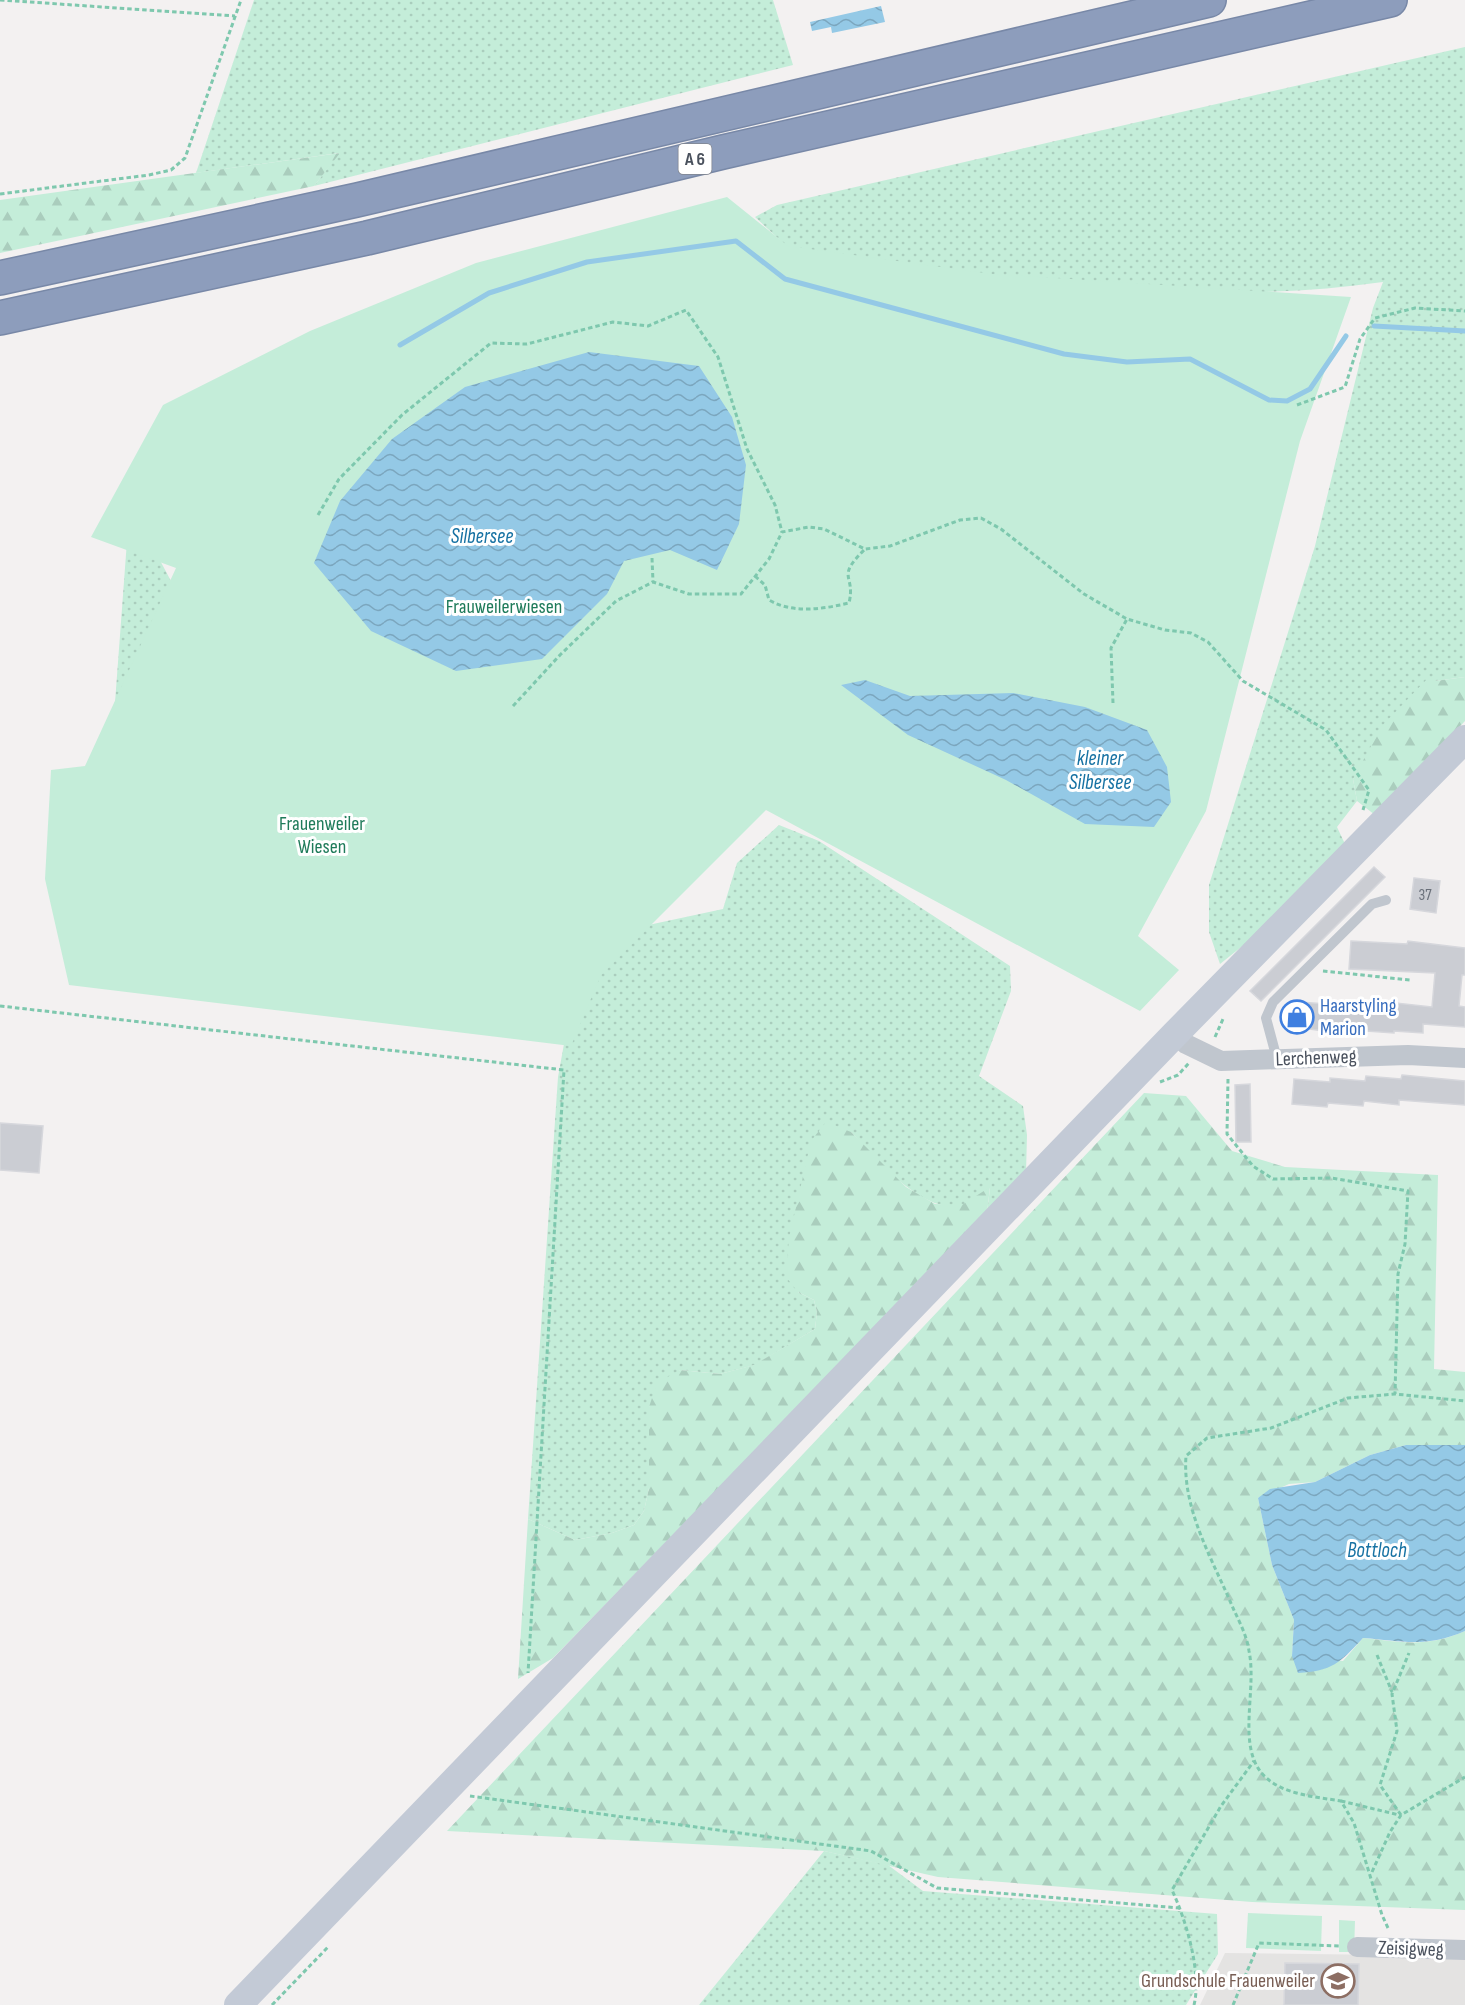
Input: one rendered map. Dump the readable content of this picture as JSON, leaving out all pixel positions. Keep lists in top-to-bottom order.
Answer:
{
  "streets": {
    "highway": ["A 6"],
    "street": ["Lerchenweg", "Zeisigweg"]
  },
  "water": ["Silbersee", "kleiner Silbersee", "Bottloch"],
  "parks": ["Frauweilerwiesen", "Frauenweiler Wiesen"],
  "places": {
    "shop": ["Haarstyling Marion"],
    "school or university": ["Grundschule Frauenweiler"]
  },
  "house_numbers": ["37"]
}
